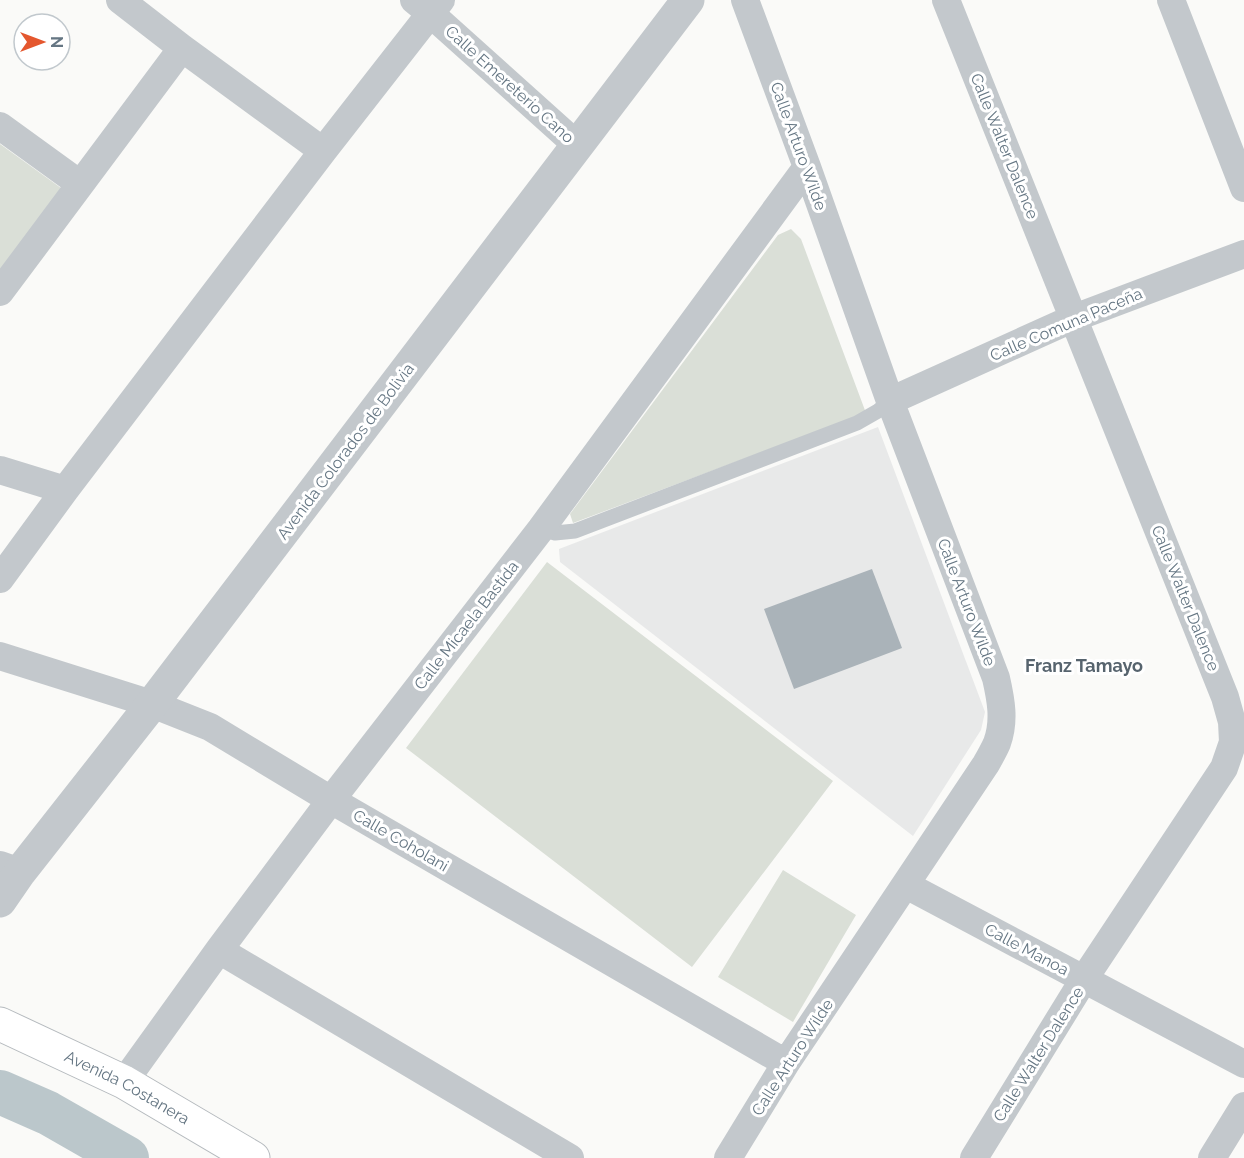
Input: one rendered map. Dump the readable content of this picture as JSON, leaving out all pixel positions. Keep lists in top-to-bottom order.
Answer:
{
  "streets": {
    "main road": ["Avenida Costanera"],
    "street": [
      "Calle Emereterio Cano",
      "Calle Arturo Wilde",
      "Calle Walter Dalence",
      "Calle Comuna Paceña",
      "Avenida Colorados de Bolivia",
      "Calle Micaela Bastida",
      "Calle Coholani",
      "Calle Manoa"
    ]
  },
  "crossings": [
    ["Calle Emereterio Cano", "Avenida Colorados de Bolivia"],
    ["Calle Arturo Wilde", "Calle Comuna Paceña"],
    ["Calle Arturo Wilde", "Calle Micaela Bastida"],
    ["Calle Arturo Wilde", "Calle Coholani"],
    ["Calle Arturo Wilde", "Calle Manoa"],
    ["Calle Walter Dalence", "Calle Comuna Paceña"],
    ["Calle Walter Dalence", "Calle Manoa"],
    ["Avenida Colorados de Bolivia", "Calle Coholani"],
    ["Calle Micaela Bastida", "Calle Coholani"],
    ["Calle Micaela Bastida", "Avenida Costanera"]
  ],
  "districts": ["Franz Tamayo"],
  "north": "right"
}
